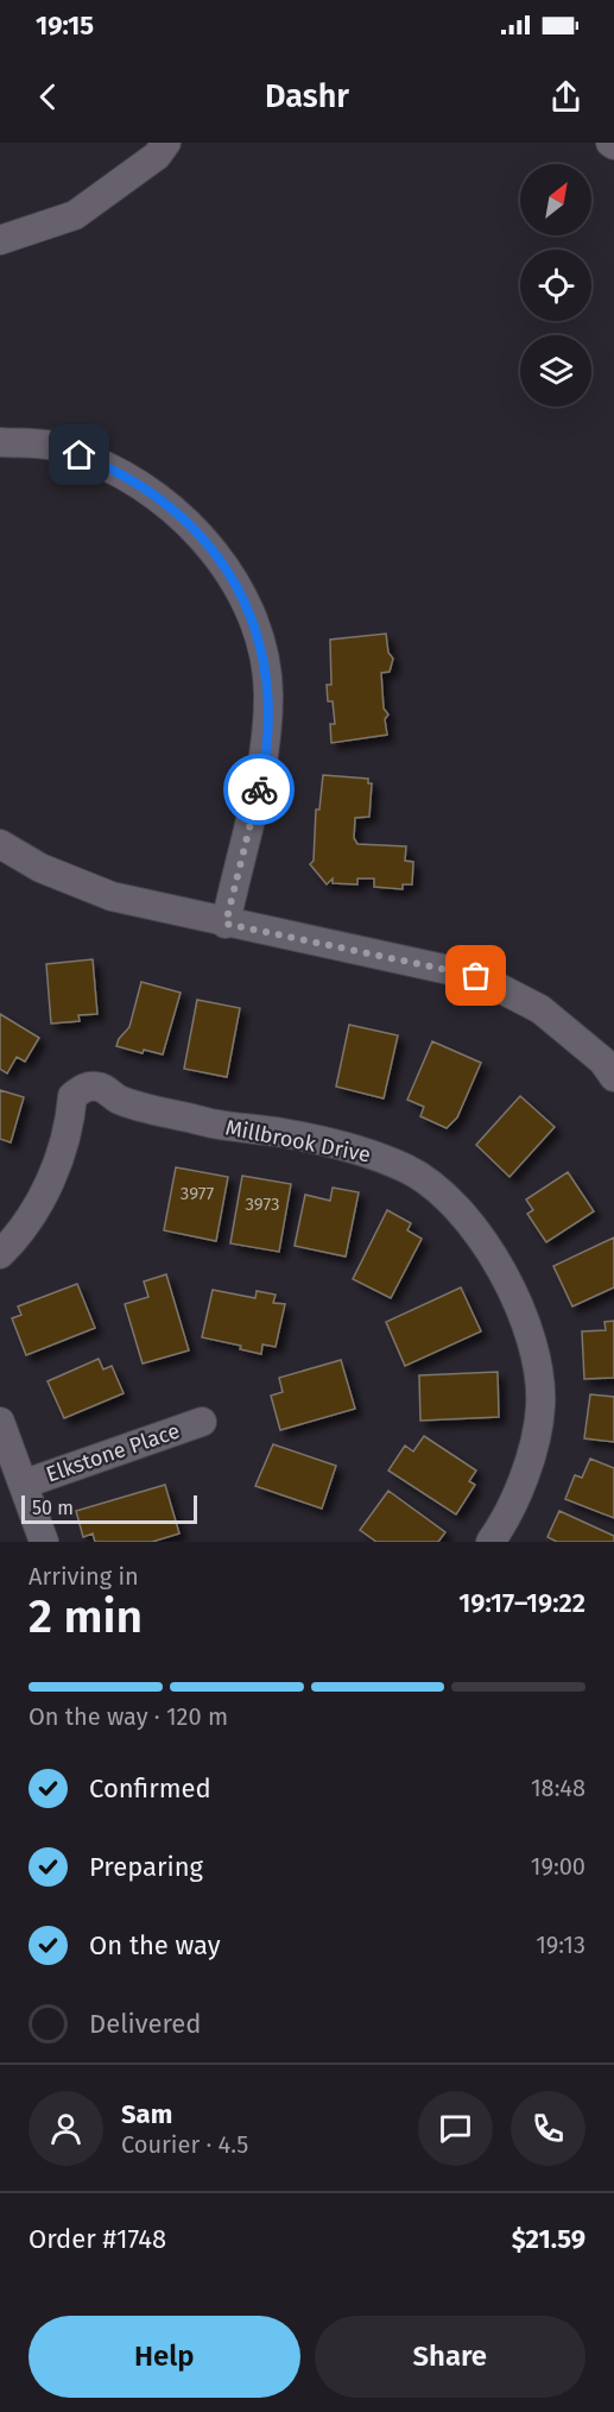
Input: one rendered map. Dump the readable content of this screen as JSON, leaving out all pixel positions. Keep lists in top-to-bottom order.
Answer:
{
  "streets": {
    "street": ["Millbrook Drive", "Elkstone Place"]
  },
  "house_numbers": ["3977", "3973"],
  "scale_bar": "50 m",
  "north": "top right",
  "page": {
    "status": "19:15",
    "header": "Dashr",
    "scale": "50 m",
    "heading": ["2 min", "Arriving in", "19:17–19:22"],
    "panel": [
      "Sam",
      "Courier · 4.5",
      "Order #1748",
      "$21.59"
    ],
    "bar": "On the way · 120 m",
    "list": [
      ["Confirmed", "18:48"],
      ["Preparing", "19:00"],
      ["On the way", "19:13"],
      "Delivered"
    ],
    "buttons": ["Help", "Share"]
  }
}
